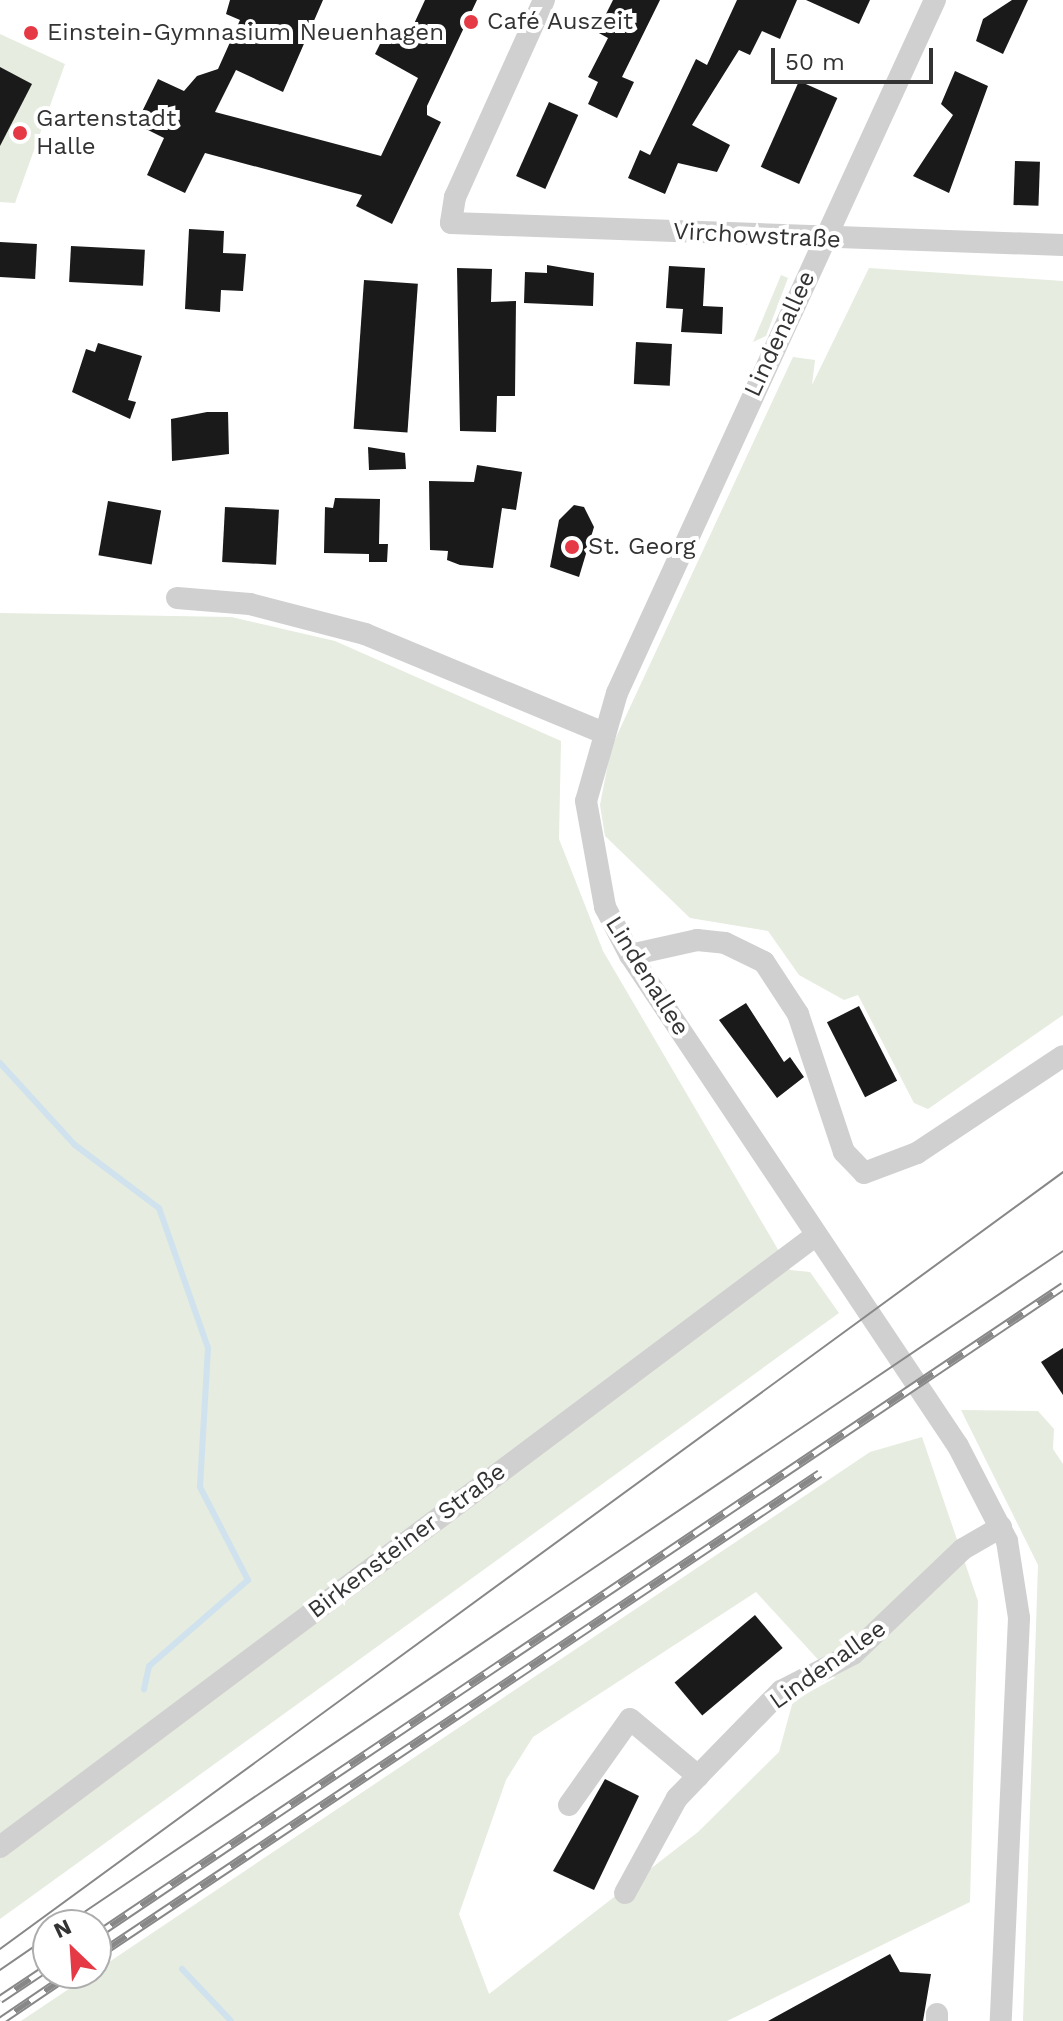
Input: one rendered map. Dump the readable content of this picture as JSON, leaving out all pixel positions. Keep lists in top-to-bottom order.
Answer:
{
  "streets": {
    "street": ["Virchowstraße", "Lindenallee", "Birkensteiner Straße"]
  },
  "crossings": [
    ["Virchowstraße", "Lindenallee"],
    ["Lindenallee", "Birkensteiner Straße"]
  ],
  "places": [
    "Café Auszeit",
    "Einstein-Gymnasium Neuenhagen",
    "Gartenstadt Halle",
    "St. Georg"
  ],
  "scale_bar": "50 m",
  "north": "top left"
}
